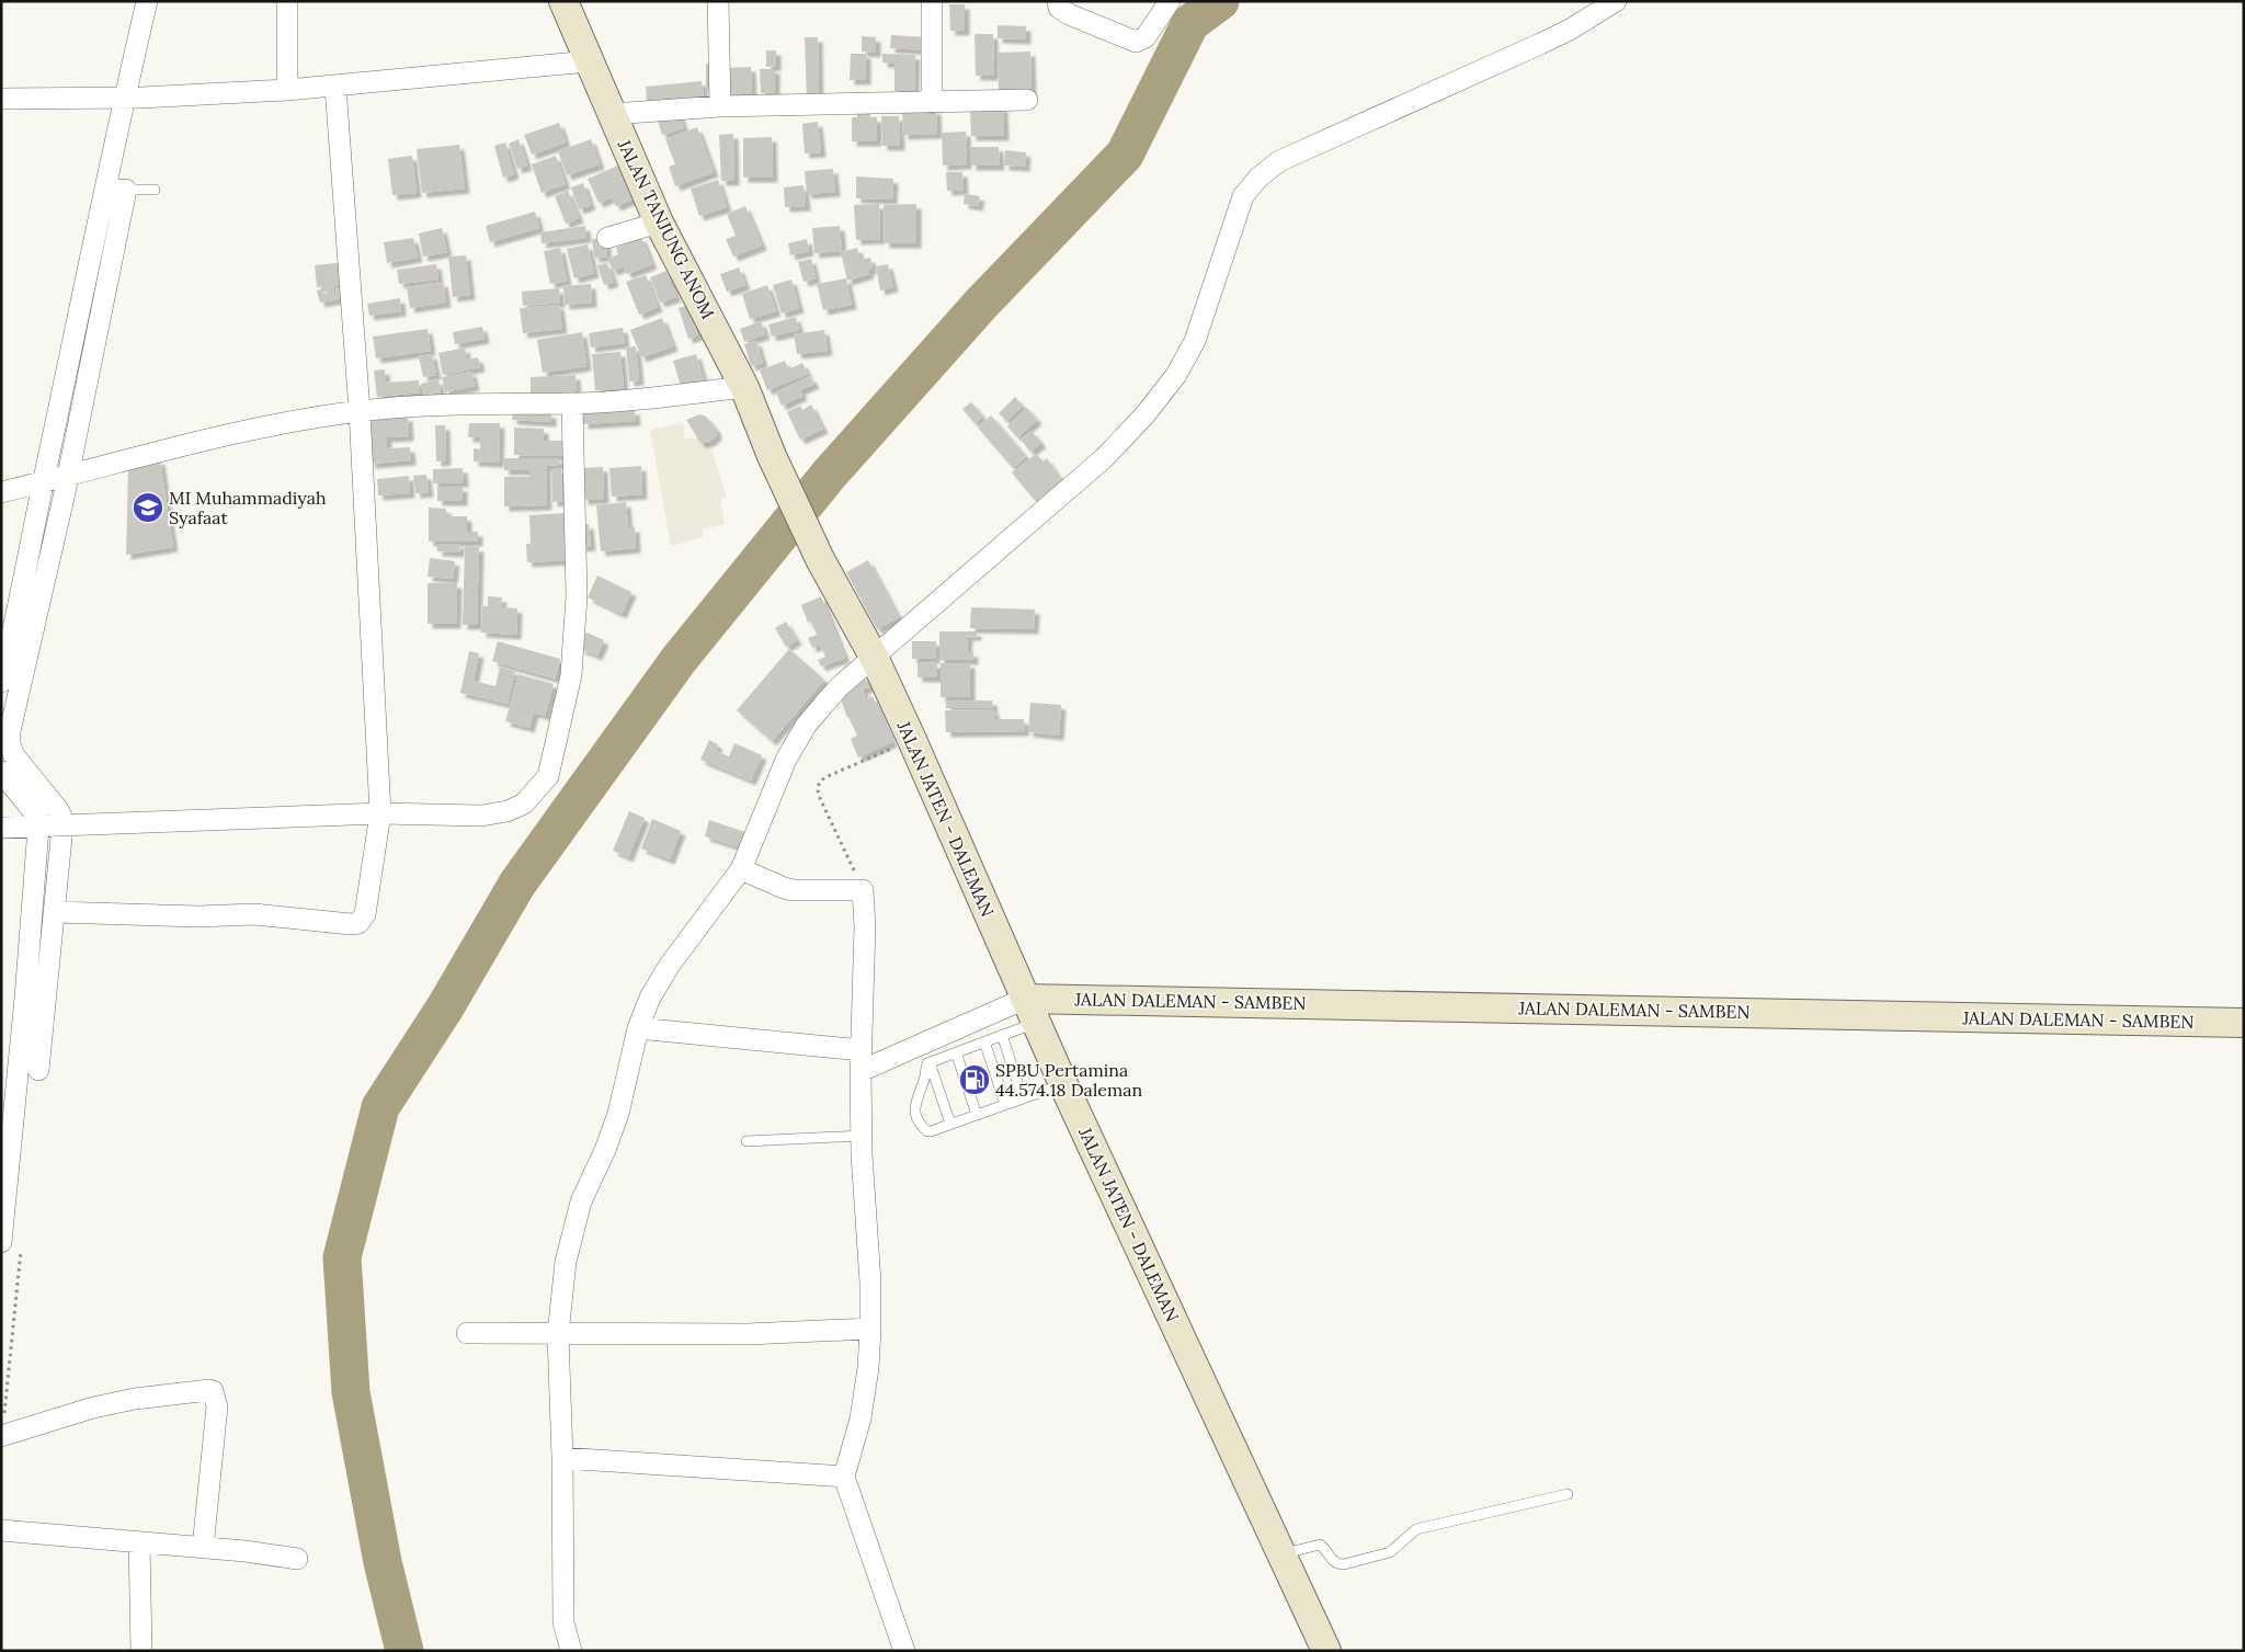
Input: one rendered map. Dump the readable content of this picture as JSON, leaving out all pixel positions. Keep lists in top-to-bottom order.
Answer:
{
  "streets": {
    "main road": ["JALAN TANJUNG ANOM", "JALAN JATEN - DALEMAN", "JALAN DALEMAN - SAMBEN"]
  },
  "crossings": [
    ["JALAN TANJUNG ANOM", "JALAN JATEN - DALEMAN"],
    ["JALAN JATEN - DALEMAN", "JALAN DALEMAN - SAMBEN"]
  ],
  "places": {
    "school or university": ["MI Muhammadiyah Syafaat"],
    "fuel station": ["SPBU Pertamina 44.574.18 Daleman"]
  }
}
